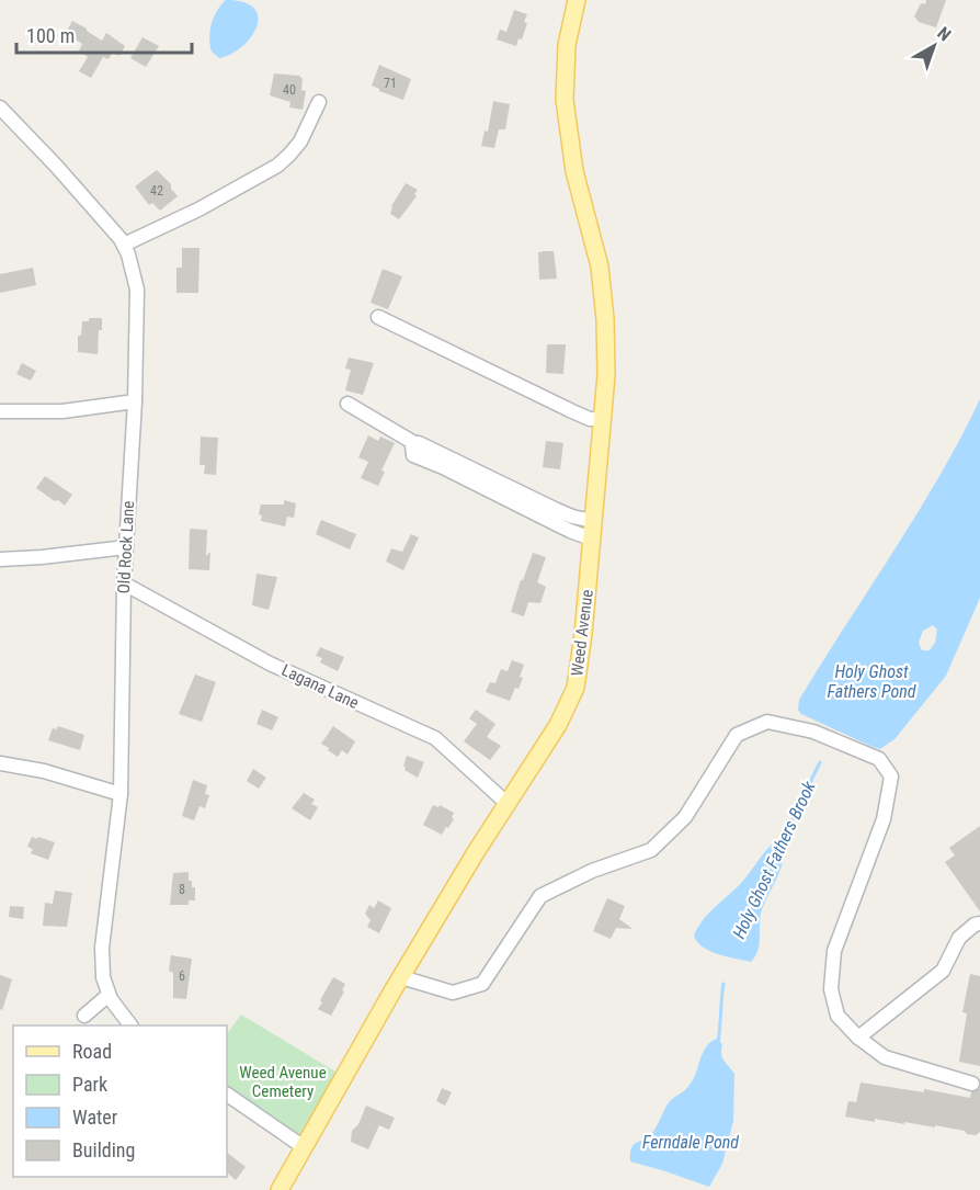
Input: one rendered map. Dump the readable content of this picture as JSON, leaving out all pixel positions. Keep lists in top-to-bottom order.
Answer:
{
  "streets": {
    "main road": ["Weed Avenue"],
    "street": ["Old Rock Lane", "Lagana Lane"]
  },
  "crossings": [
    ["Old Rock Lane", "Lagana Lane"],
    ["Weed Avenue", "Lagana Lane"]
  ],
  "water": ["Holy Ghost Fathers Pond", "Holy Ghost Fathers Brook", "Ferndale Pond"],
  "parks": ["Weed Avenue Cemetery"],
  "house_numbers": [
    "71",
    "40",
    "42",
    "8",
    "6"
  ],
  "legend": [
    "Road",
    "Park",
    "Water",
    "Building"
  ],
  "scale_bar": "100 m",
  "north": "top right"
}
